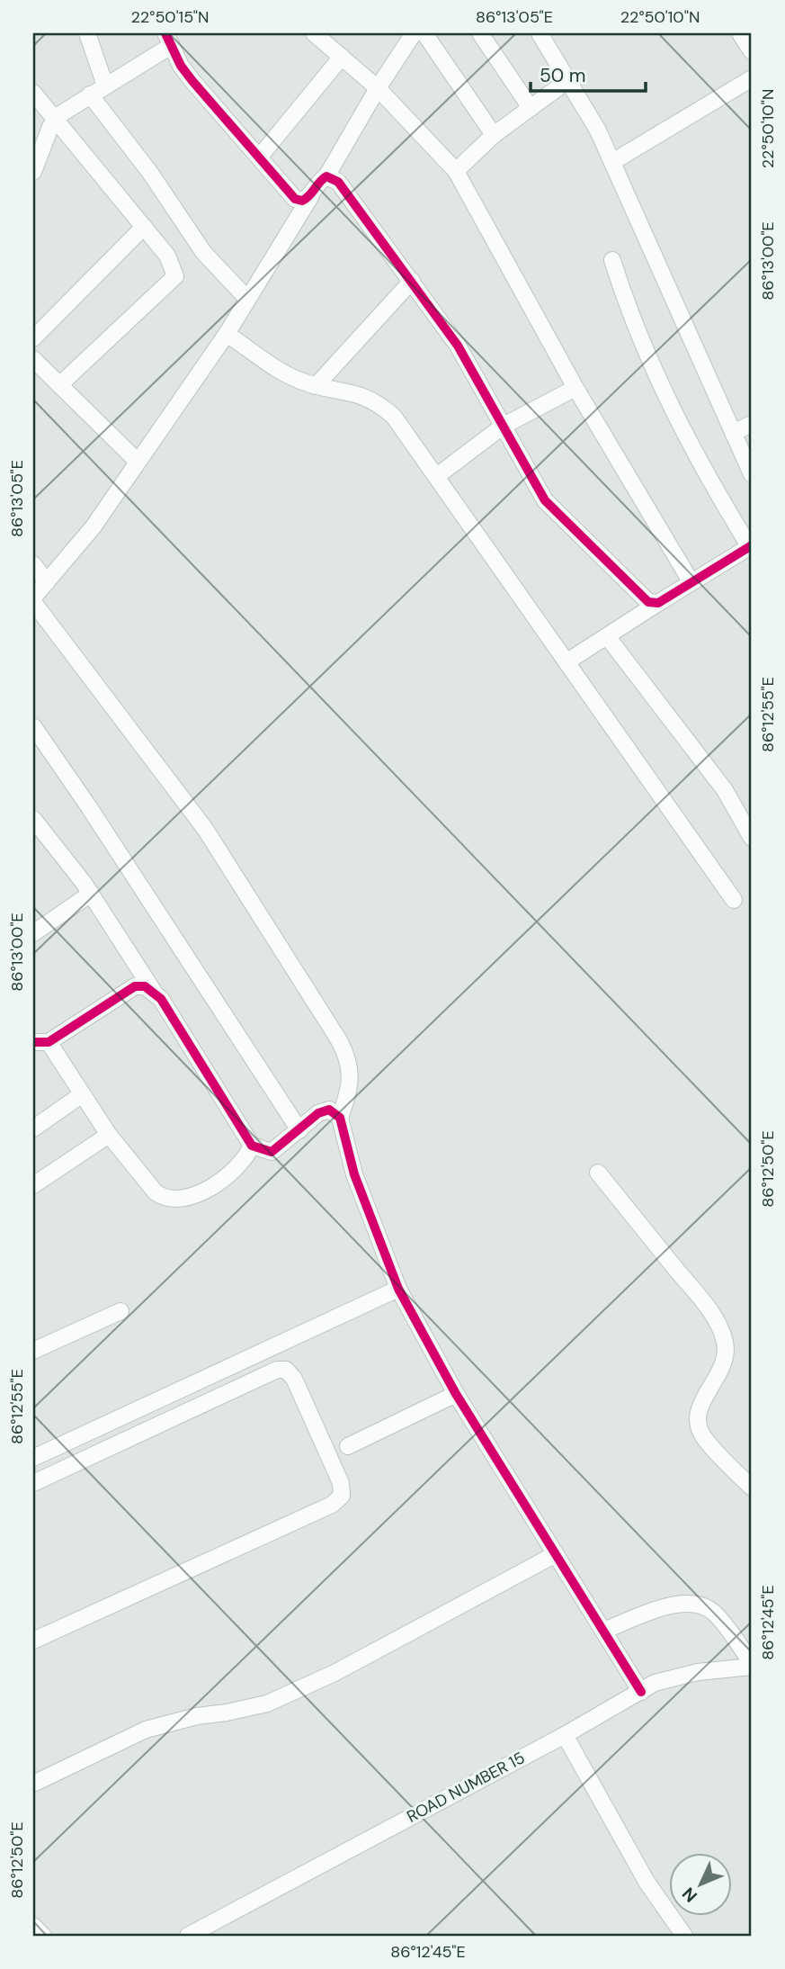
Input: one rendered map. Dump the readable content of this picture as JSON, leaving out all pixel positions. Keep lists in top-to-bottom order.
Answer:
{
  "streets": {
    "street": ["ROAD NUMBER 15"]
  },
  "scale_bar": "50 m",
  "north": "bottom left",
  "coordinates": [
    "22°50'15\"N",
    "86°13'05\"E",
    "22°50'10\"N",
    "86°13'00\"E",
    "86°12'55\"E",
    "86°12'50\"E",
    "86°12'45\"E"
  ]
}
